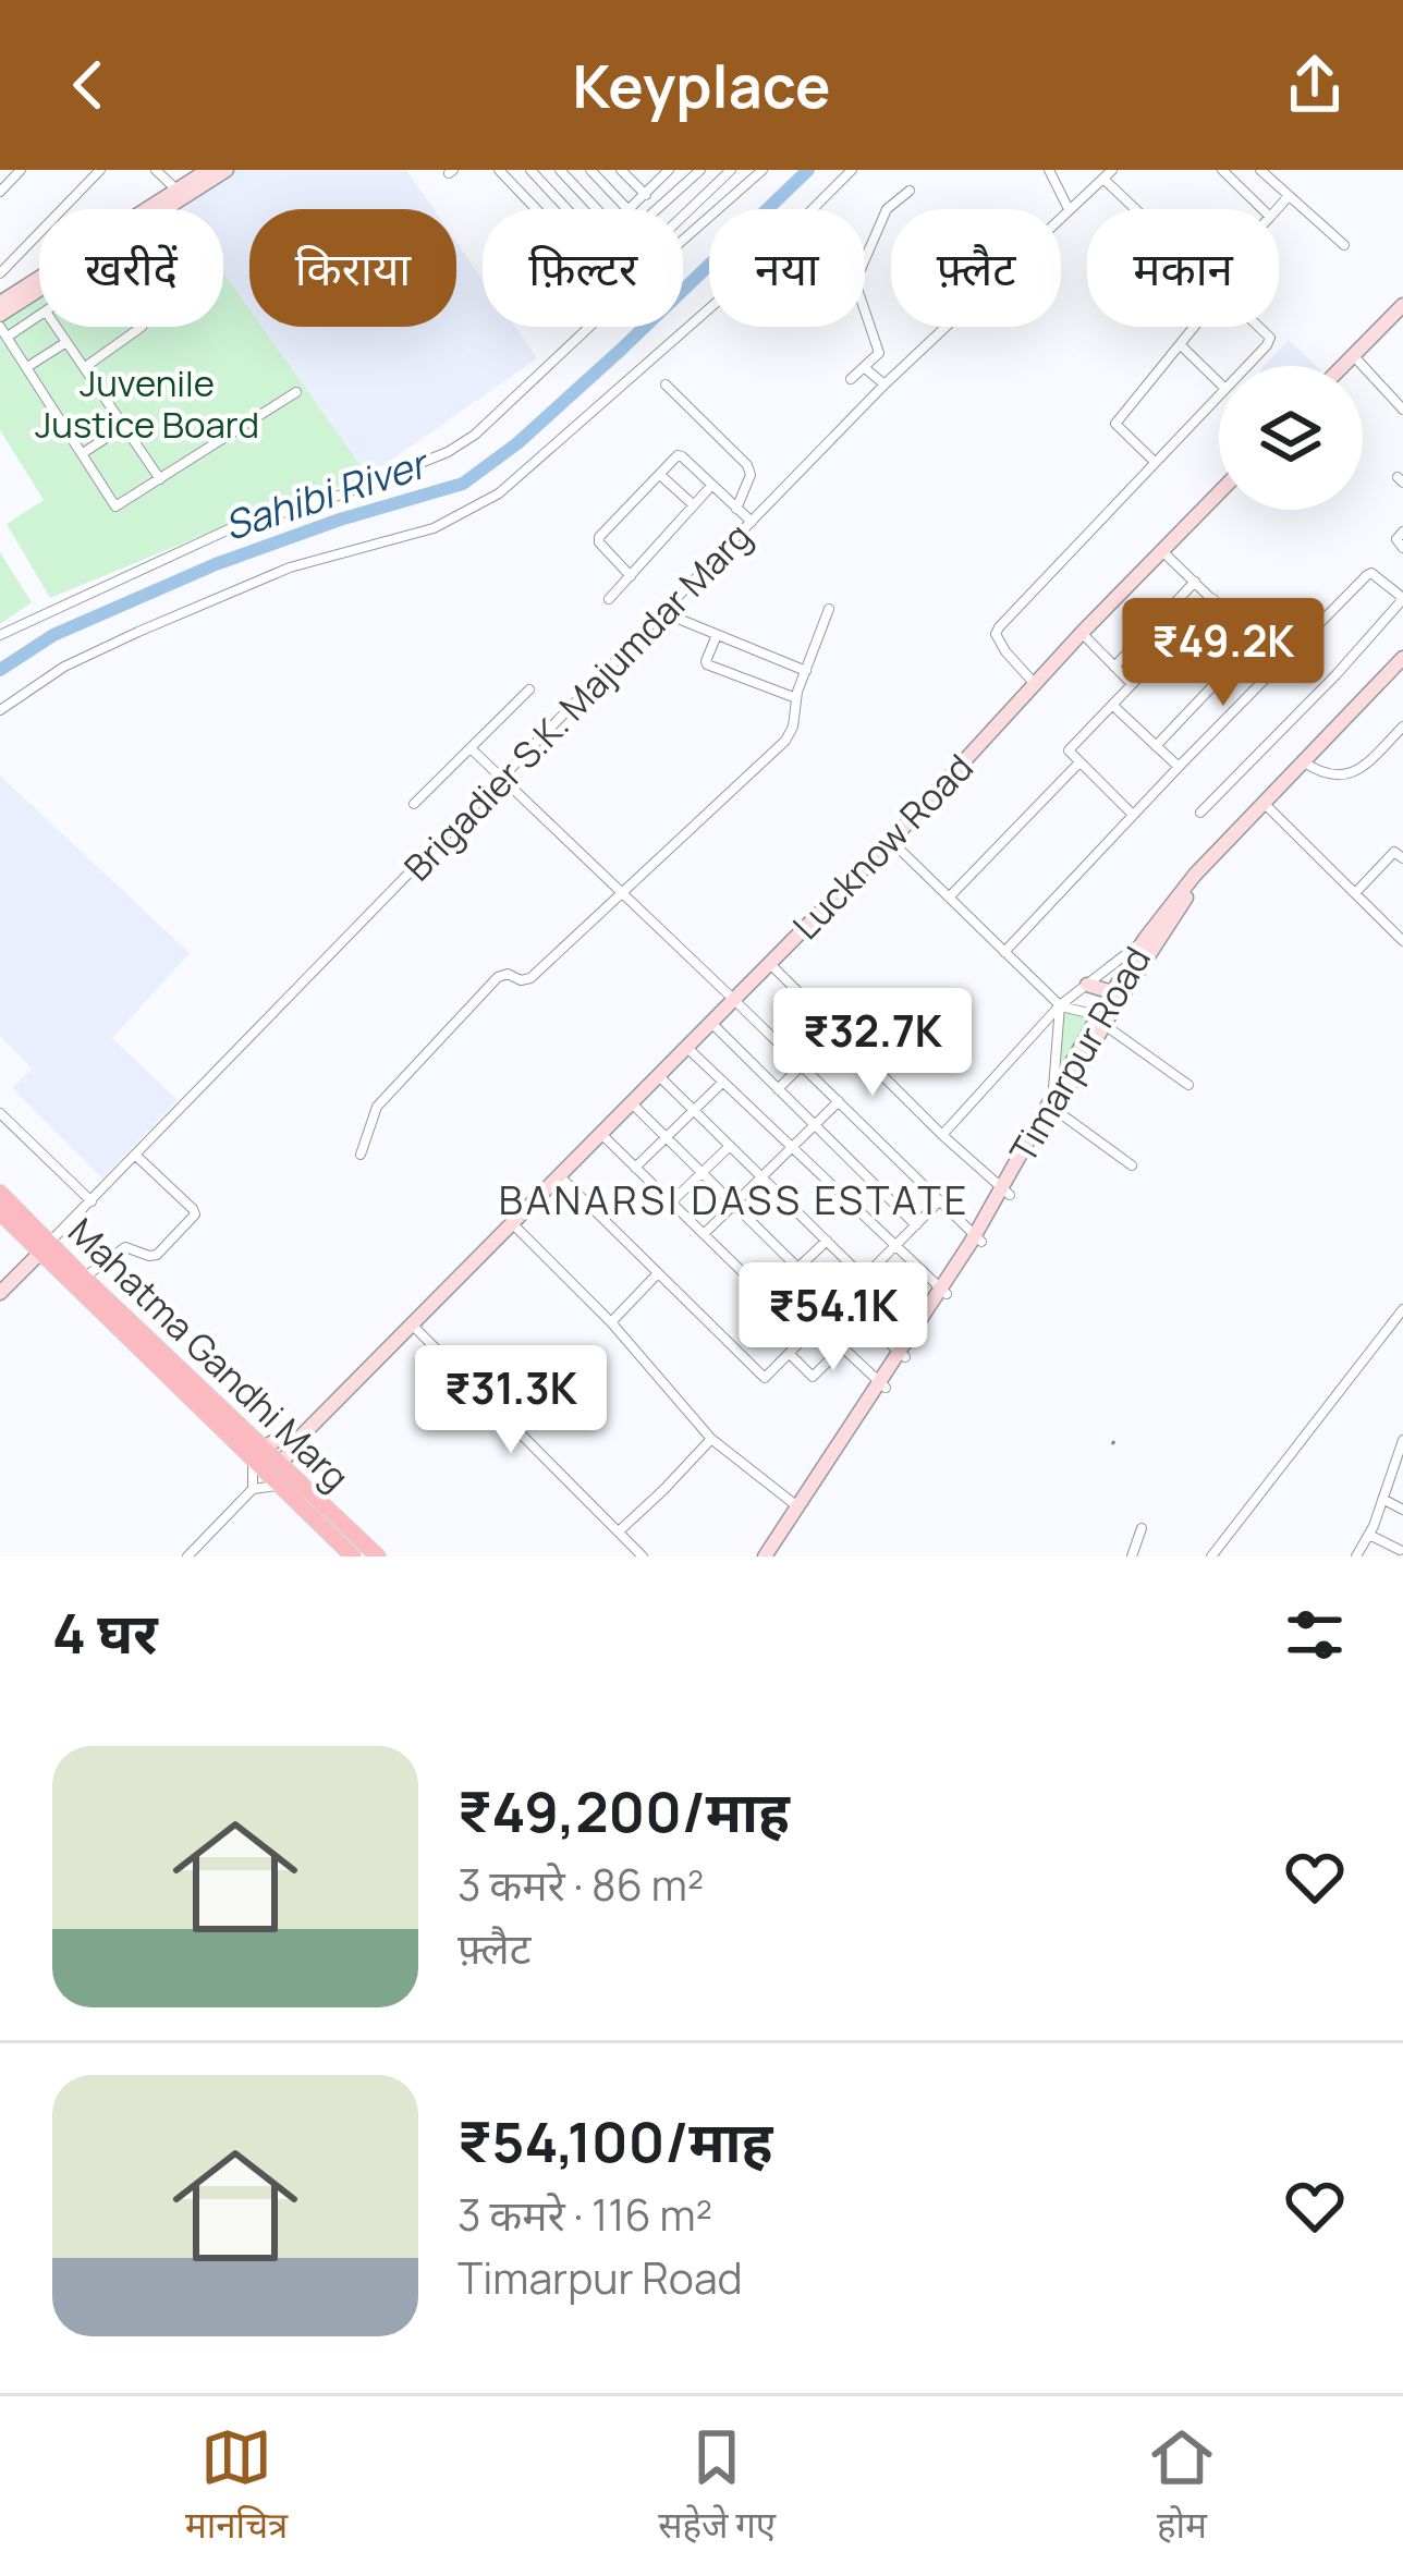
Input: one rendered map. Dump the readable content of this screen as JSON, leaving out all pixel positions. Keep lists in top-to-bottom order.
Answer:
{
  "streets": {
    "main road": ["Mahatma Gandhi Marg"],
    "street": ["Brigadier S.K. Majumdar Marg", "Lucknow Road", "Timarpur Road"]
  },
  "crossings": [
    ["Brigadier S.K. Majumdar Marg", "Mahatma Gandhi Marg"],
    ["Lucknow Road", "Mahatma Gandhi Marg"]
  ],
  "districts": ["BANARSI DASS ESTATE"],
  "water": ["Sahibi River"],
  "parks": ["Juvenile Justice Board"],
  "page": {
    "header": "Keyplace",
    "chip": [
      "खरीदें",
      "किराया",
      "फ़िल्टर",
      "नया",
      "फ़्लैट",
      "मकान"
    ],
    "price": [
      "₹49.2K",
      "₹32.7K",
      "₹54.1K",
      "₹31.3K"
    ],
    "heading": "4 घर",
    "list": [
      {
        "name": "₹49,200/माह",
        "note": "3 कमरे · 86 m² · फ़्लैट"
      },
      {
        "name": "₹54,100/माह",
        "note": "3 कमरे · 116 m² · Timarpur Road"
      }
    ],
    "tabs": ["मानचित्र", "सहेजे गए", "होम"]
  }
}
